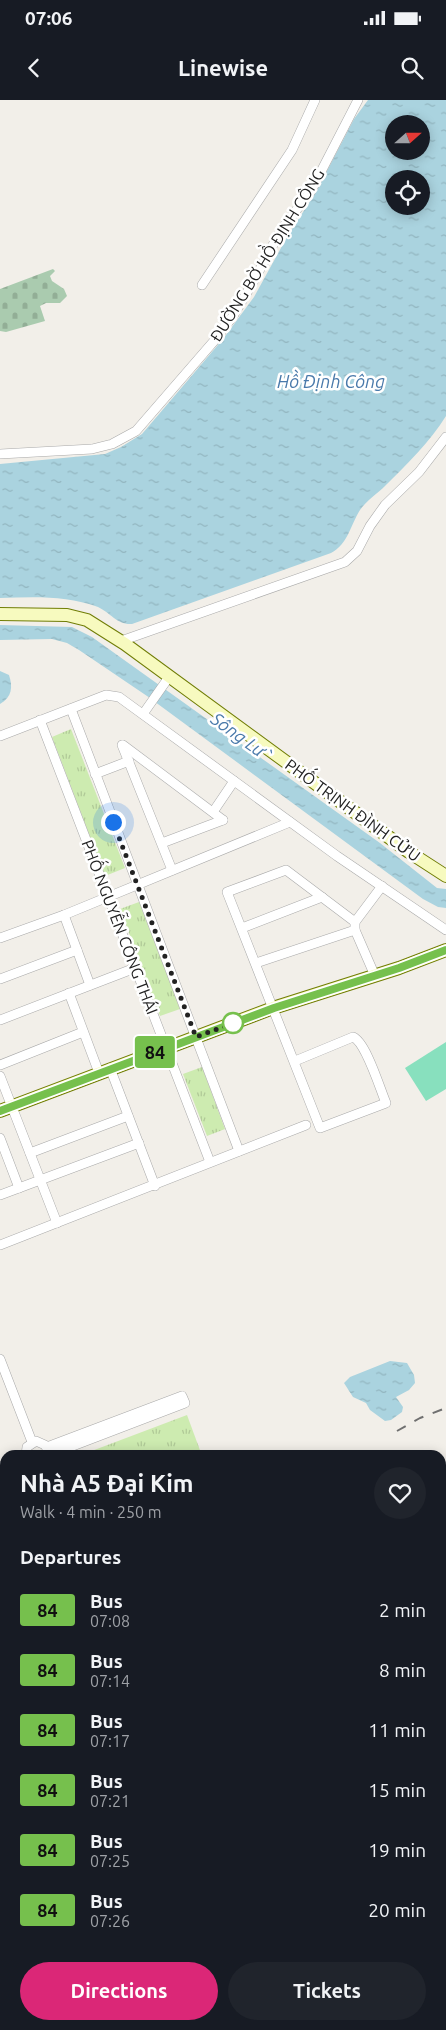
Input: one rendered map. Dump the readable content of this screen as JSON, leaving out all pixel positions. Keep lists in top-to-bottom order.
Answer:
{
  "streets": {
    "main road": ["PHỐ TRỊNH ĐÌNH CỬU"],
    "street": ["ĐƯỜNG BỜ HỒ ĐỊNH CÔNG", "PHỐ NGUYỄN CÔNG THÁI"]
  },
  "water": ["Hồ Định Công", "Sông Lừ"],
  "lines": ["bus line 84"],
  "north": "right",
  "page": {
    "status": "07:06",
    "header": "Linewise",
    "on_map": "84",
    "heading": [
      ["Nhà A5 Đại Kim", "Walk · 4 min · 250 m"],
      "Departures"
    ],
    "list": [
      {
        "mark": "84",
        "name": "Bus",
        "note": "07:08",
        "value": "2 min"
      },
      {
        "mark": "84",
        "name": "Bus",
        "note": "07:14",
        "value": "8 min"
      },
      {
        "mark": "84",
        "name": "Bus",
        "note": "07:17",
        "value": "11 min"
      },
      {
        "mark": "84",
        "name": "Bus",
        "note": "07:21",
        "value": "15 min"
      },
      {
        "mark": "84",
        "name": "Bus",
        "note": "07:25",
        "value": "19 min"
      },
      {
        "mark": "84",
        "name": "Bus",
        "note": "07:26",
        "value": "20 min"
      }
    ],
    "buttons": ["Directions", "Tickets"]
  }
}
